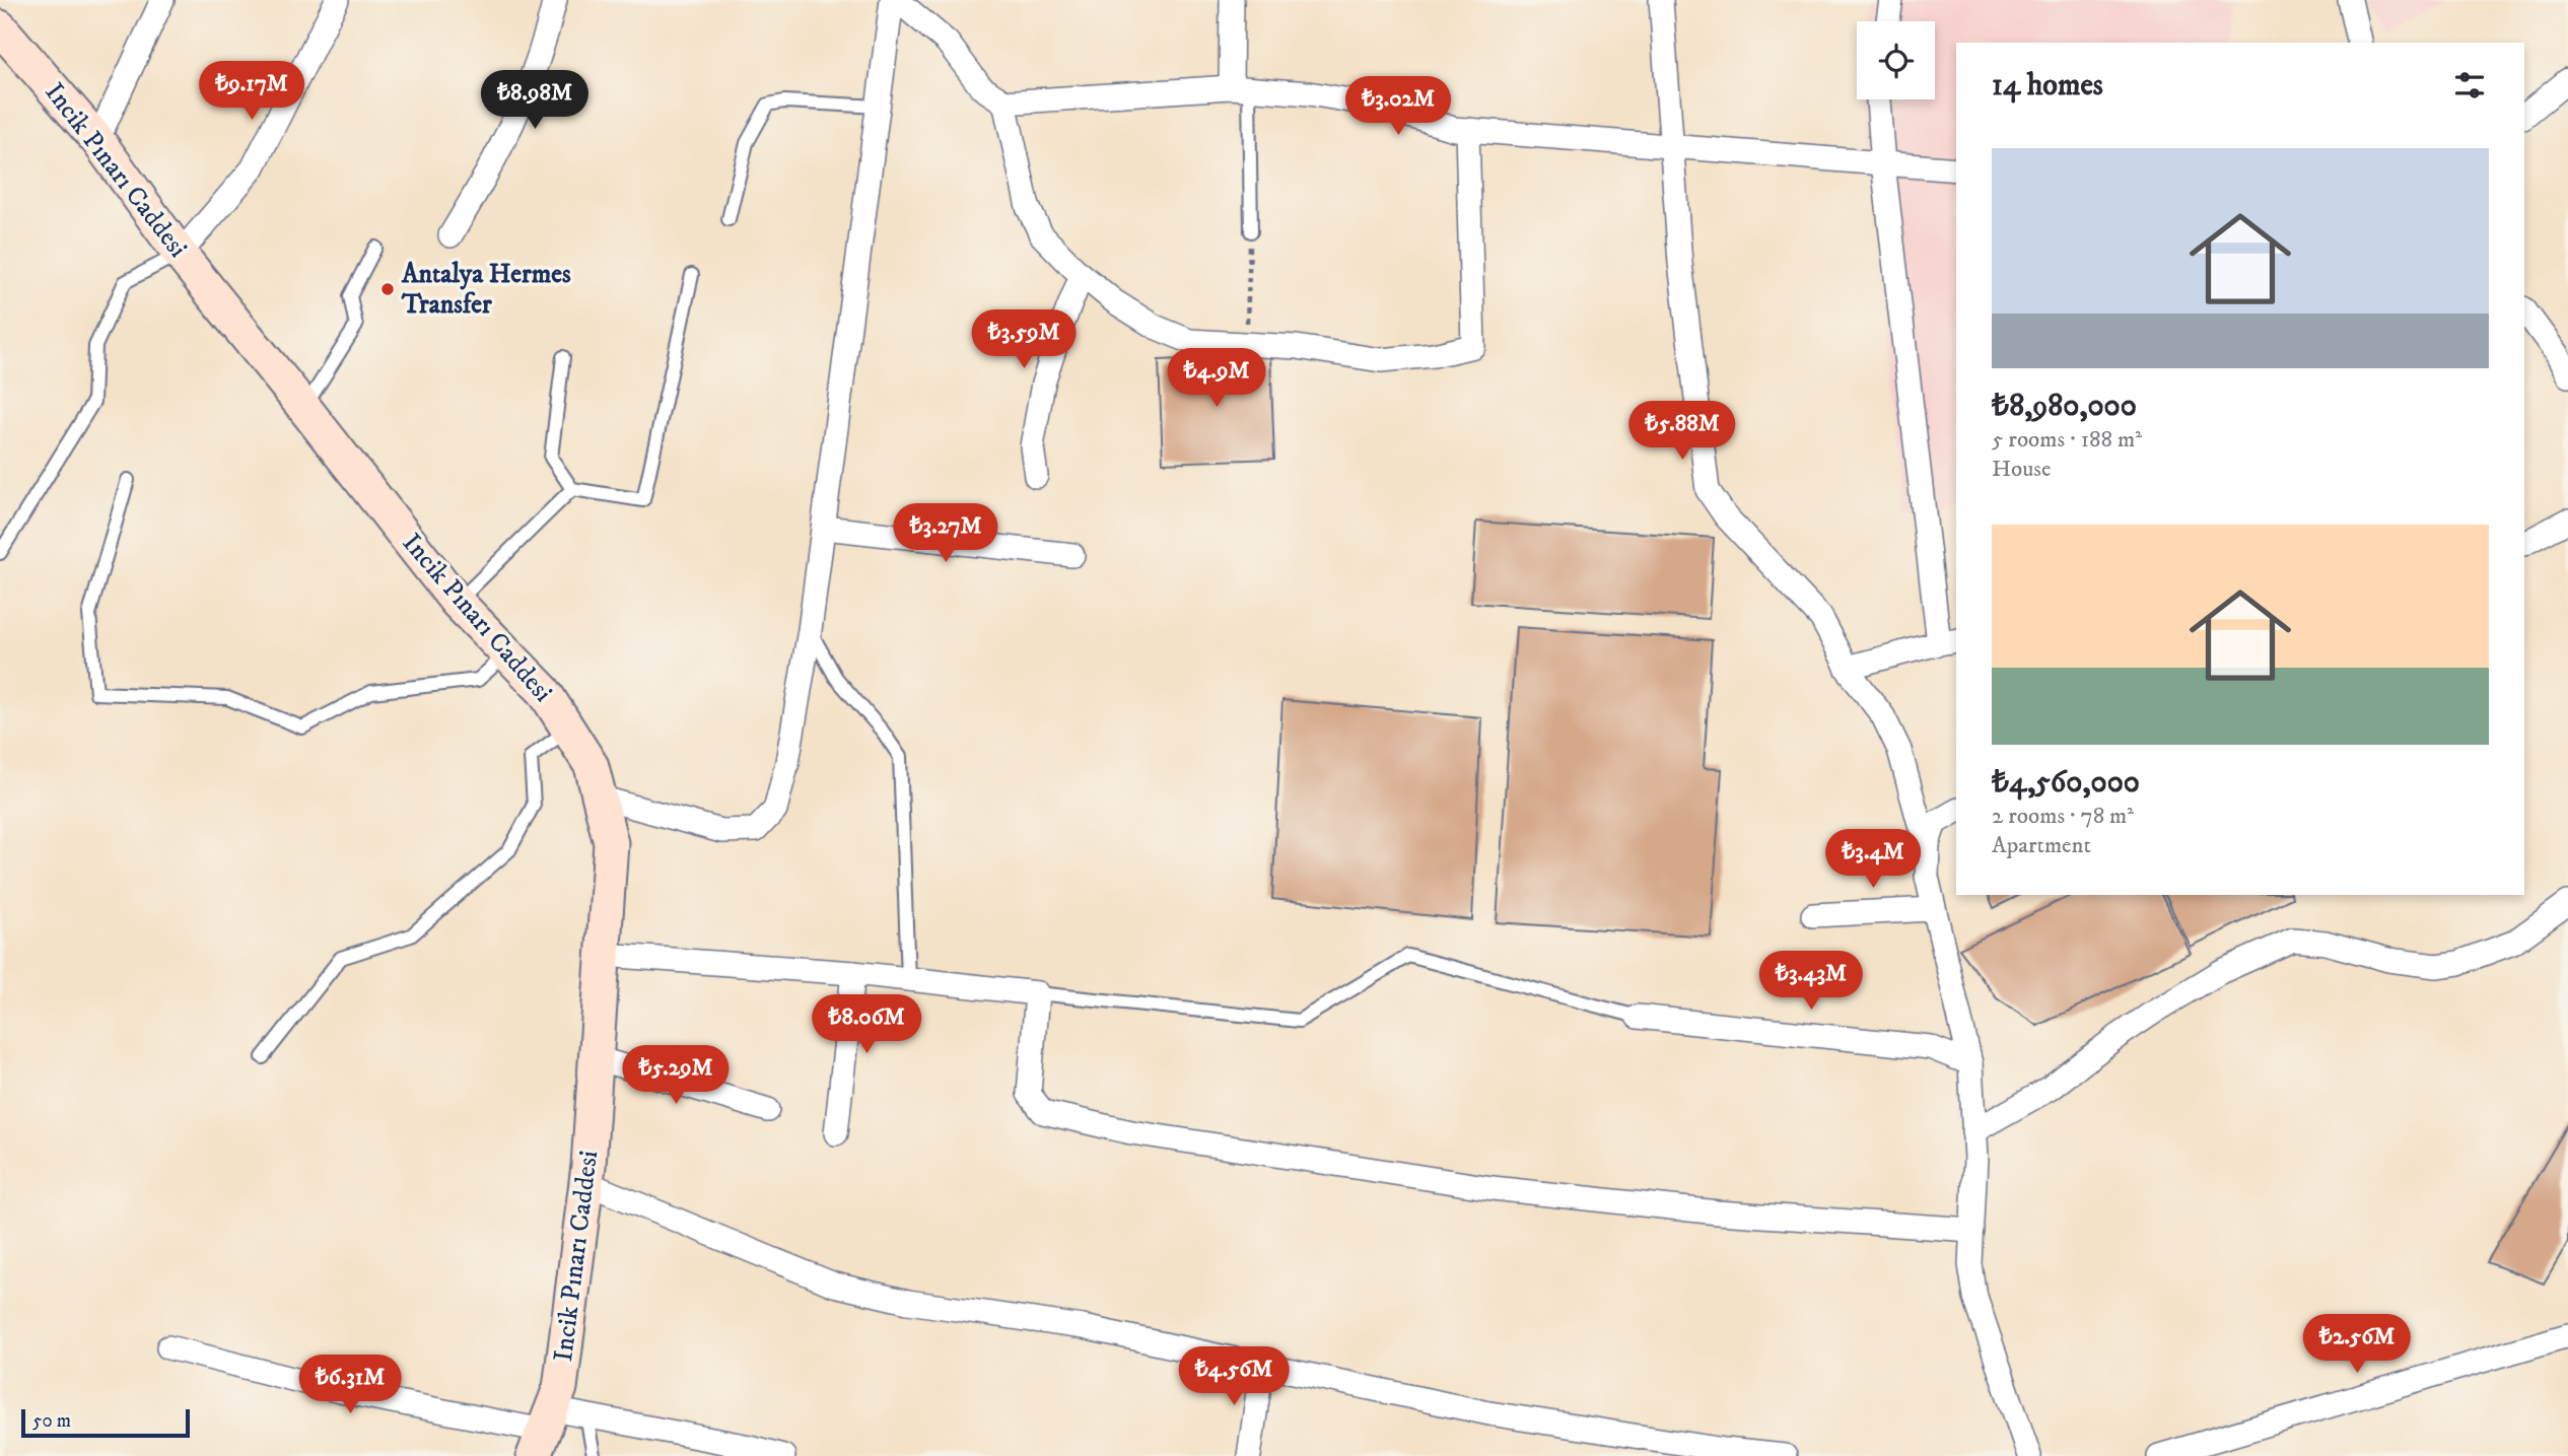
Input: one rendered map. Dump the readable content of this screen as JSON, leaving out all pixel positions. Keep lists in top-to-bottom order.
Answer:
{
  "streets": {
    "main road": ["Incik Pınarı Caddesi"]
  },
  "places": ["Antalya Hermes Transfer"],
  "scale_bar": "50 m",
  "page": {
    "heading": "14 homes",
    "price": [
      "₺9.17M",
      "₺8.98M",
      "₺3.02M",
      "₺3.59M",
      "₺4.9M",
      "₺5.88M",
      "₺3.27M",
      "₺3.4M",
      "₺3.43M",
      "₺8.06M",
      "₺5.29M",
      "₺2.56M",
      "₺4.56M",
      "₺6.31M"
    ],
    "list": [
      {
        "name": "₺8,980,000",
        "note": "5 rooms · 188 m² · House"
      },
      {
        "name": "₺4,560,000",
        "note": "2 rooms · 78 m² · Apartment"
      }
    ],
    "scale": "50 m"
  }
}
